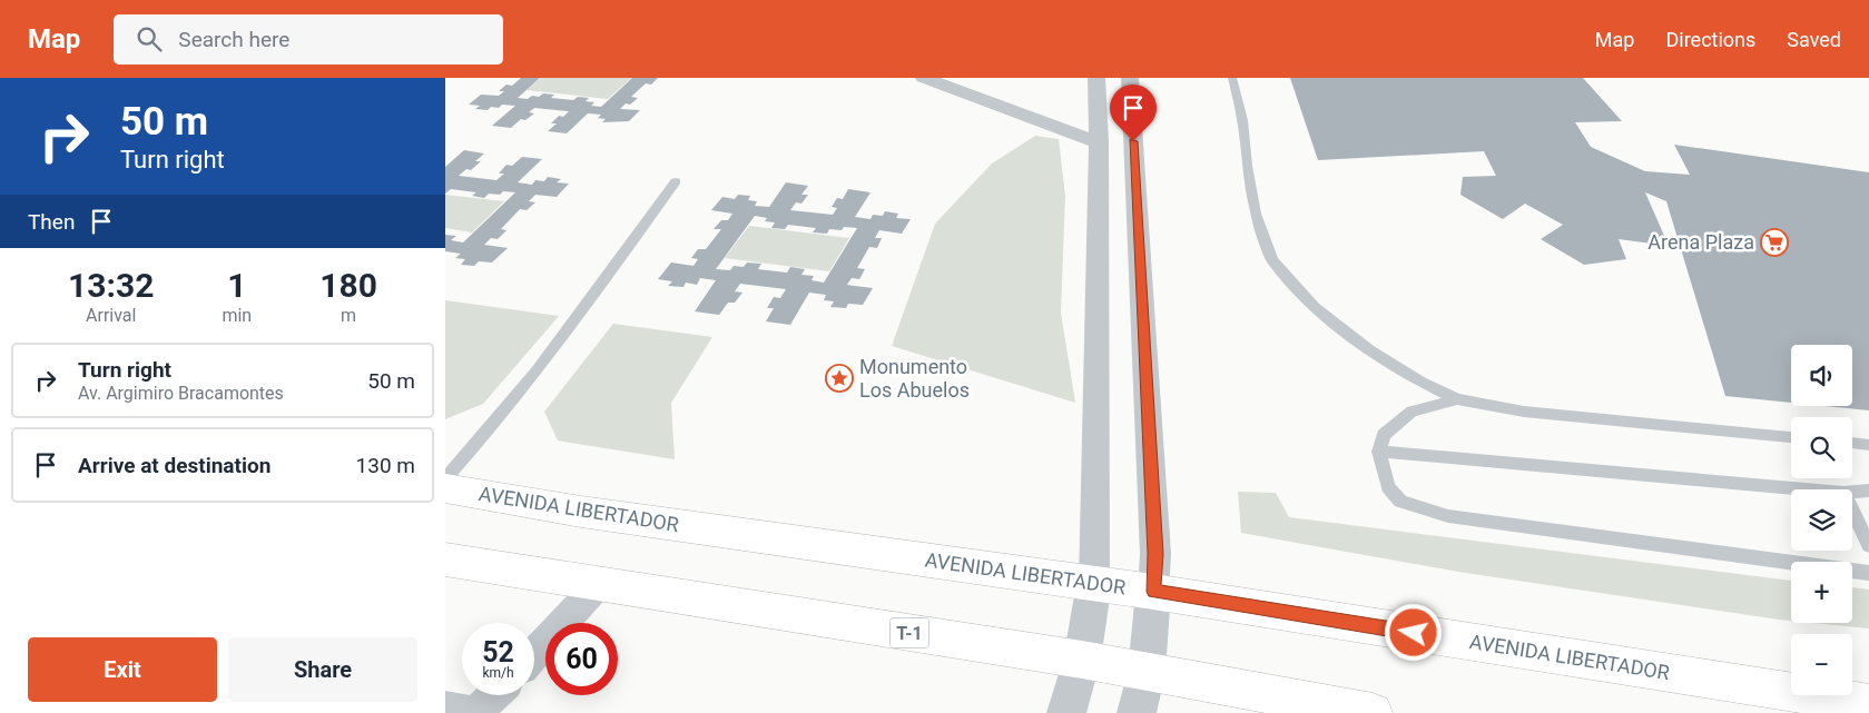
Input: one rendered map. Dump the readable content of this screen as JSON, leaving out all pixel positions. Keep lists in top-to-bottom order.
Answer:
{
  "streets": {
    "main road": ["AVENIDA LIBERTADOR", "T-1"]
  },
  "places": {
    "supermarket": ["Arena Plaza"],
    "place": ["Monumento Los Abuelos"]
  },
  "page": {
    "header": "Map",
    "search": "Search here",
    "nav": ["Map", "Directions", "Saved"],
    "turn": ["50 m", "Turn right"],
    "then": "Then",
    "eta": [
      "13:32",
      "Arrival",
      "1",
      "min",
      "180",
      "m"
    ],
    "list": [
      {
        "name": "Turn right",
        "note": "Av. Argimiro Bracamontes",
        "value": "50 m"
      },
      {
        "name": "Arrive at destination",
        "value": "130 m"
      }
    ],
    "map_buttons": ["+", "−"],
    "speed": "52 km/h",
    "limit": "60",
    "buttons": ["Exit", "Share"]
  }
}
